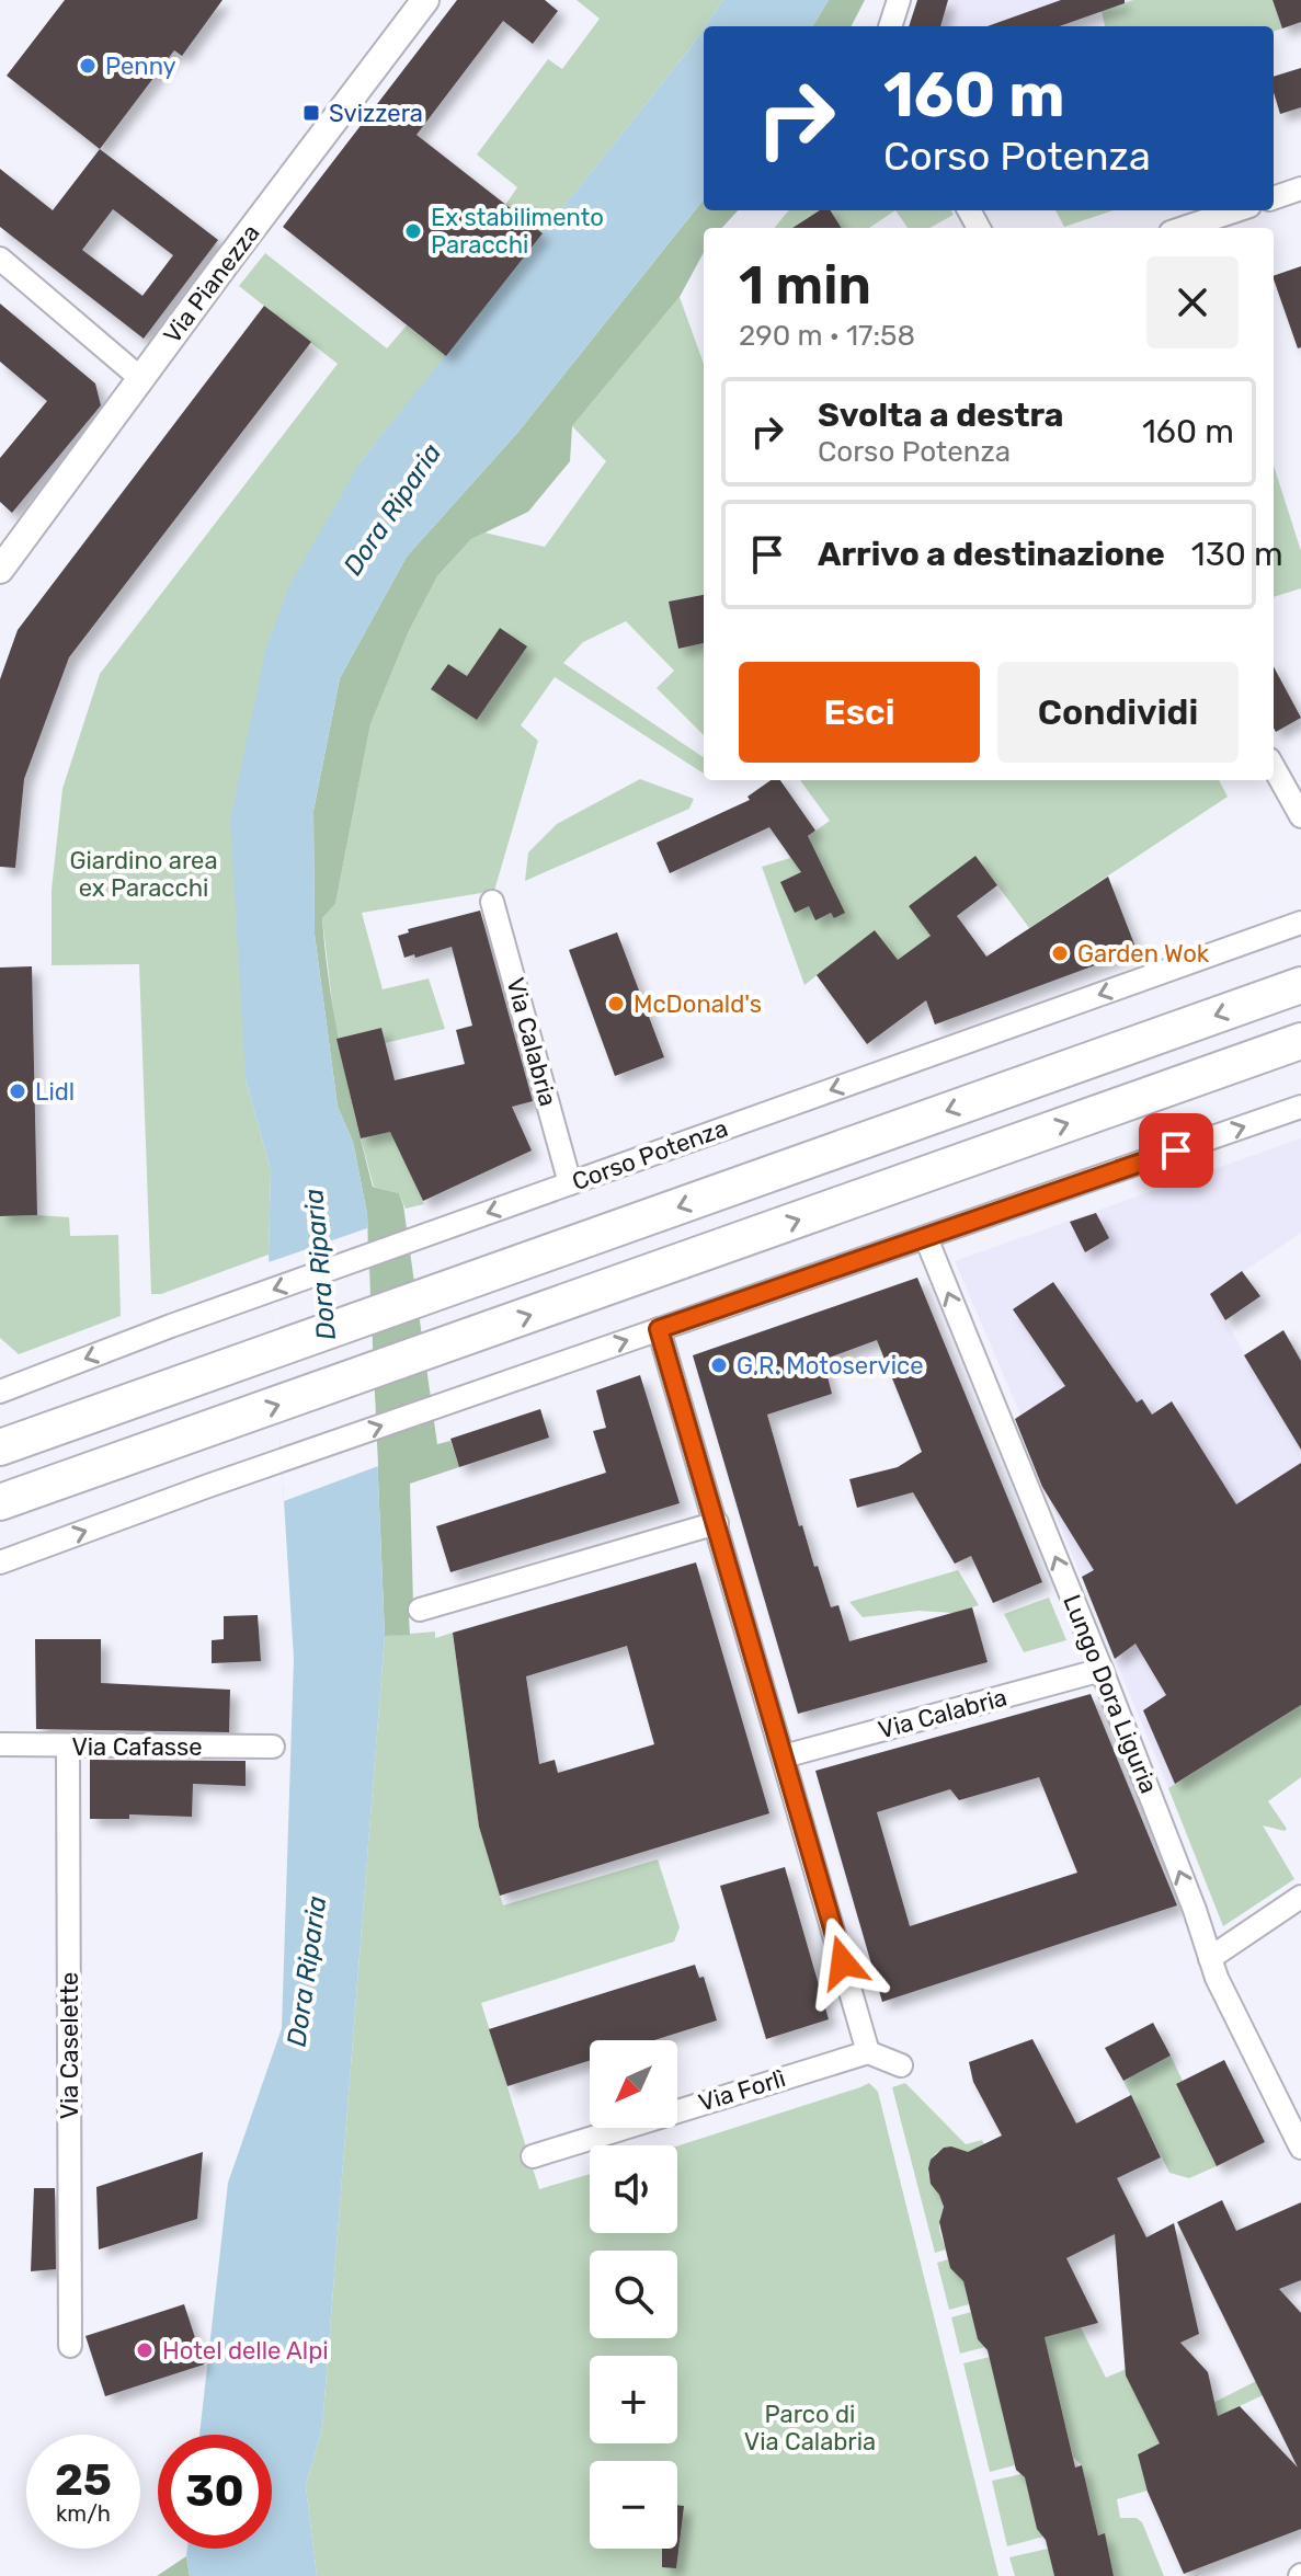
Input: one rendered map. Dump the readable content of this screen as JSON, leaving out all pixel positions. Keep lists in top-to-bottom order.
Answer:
{
  "streets": {
    "street": [
      "Via Pianezza",
      "Via Calabria",
      "Corso Potenza",
      "Lungo Dora Liguria",
      "Via Cafasse",
      "Via Caselette",
      "Via Forlì"
    ]
  },
  "crossings": [
    ["Via Calabria", "Corso Potenza"],
    ["Via Calabria", "Lungo Dora Liguria"],
    ["Via Cafasse", "Via Caselette"]
  ],
  "one_way": ["Lungo Dora Liguria"],
  "water": ["Dora Riparia"],
  "parks": ["Giardino area ex Paracchi", "Parco di Via Calabria"],
  "places": {
    "other": [
      "Penny",
      "Ex stabilimento Paracchi",
      "Garden Wok",
      "McDonald's",
      "Lidl",
      "G.R. Motoservice",
      "Hotel delle Alpi"
    ],
    "transit": ["Svizzera"]
  },
  "north": "bottom left",
  "page": {
    "turn": ["160 m", "Corso Potenza"],
    "heading": ["1 min", "290 m · 17:58"],
    "list": [
      {
        "name": "Svolta a destra",
        "note": "Corso Potenza",
        "value": "160 m"
      },
      {
        "name": "Arrivo a destinazione",
        "value": "130 m"
      }
    ],
    "buttons": ["Esci", "Condividi"],
    "map_buttons": ["+", "−"],
    "speed": "25 km/h",
    "limit": "30"
  }
}
